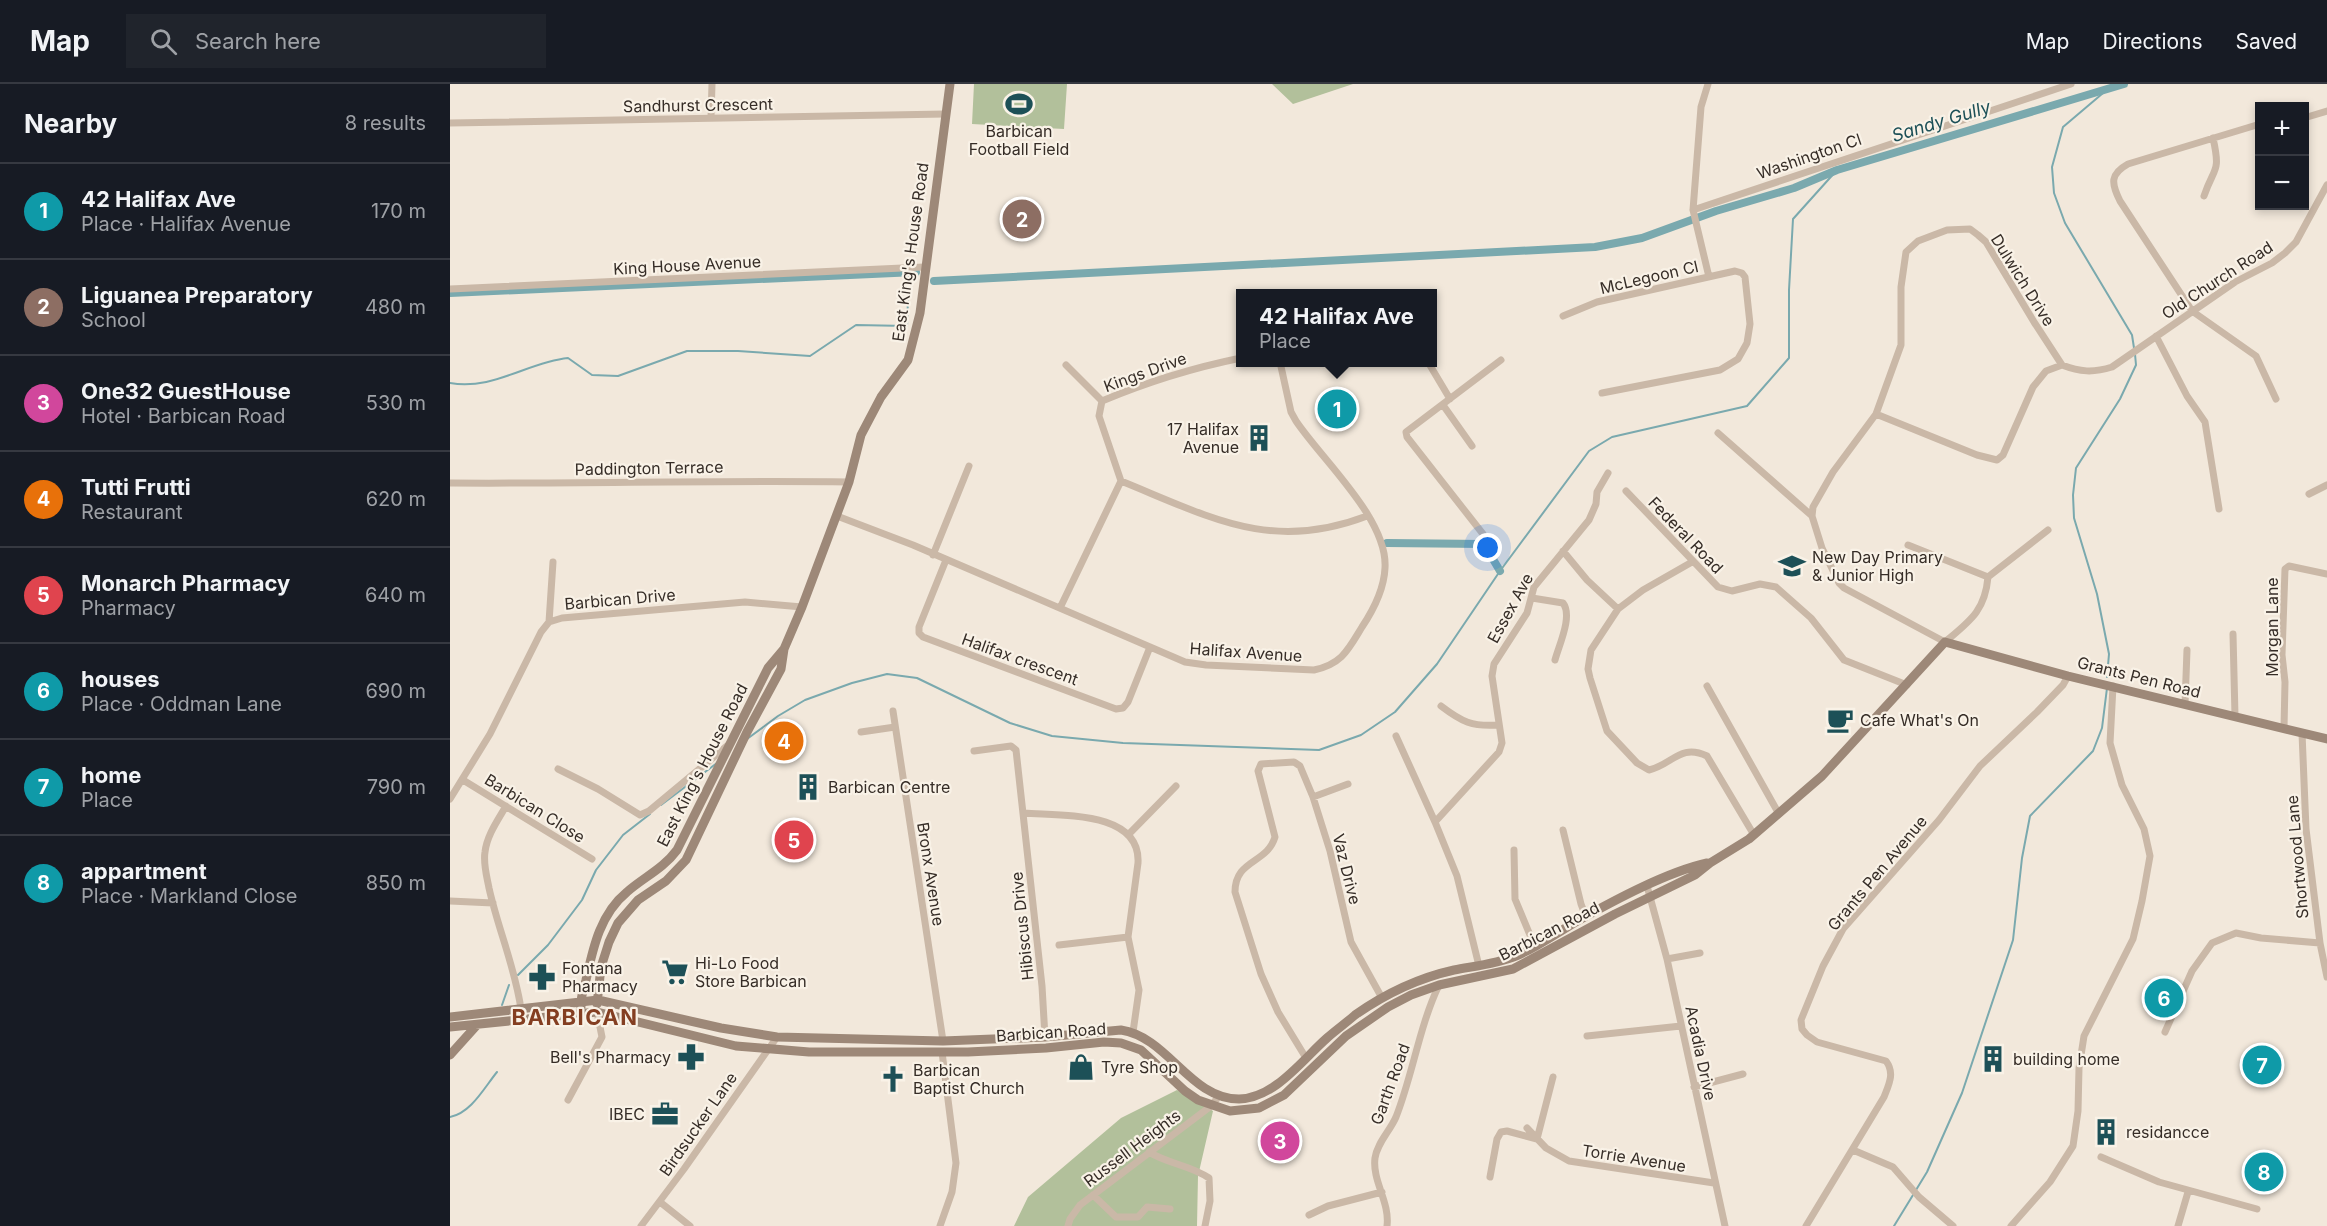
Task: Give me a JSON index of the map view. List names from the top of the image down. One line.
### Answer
{"streets":{"main road":["East King's House Road","Grants Pen Road","Barbican Road"],"street":["Sandhurst Crescent","Washington Cl","King House Avenue","McLegoon Cl","Dulwich Drive","Old Church Road","Kings Drive","Paddington Terrace","Federal Road","Barbican Drive","Essex Ave","Morgan Lane","Halifax Avenue","Halifax crescent","Barbican Close","Shortwood Lane","Vaz Drive","Grants Pen Avenue","Bronx Avenue","Hibiscus Drive","Acadia Drive","Garth Road","Birdsucker Lane","Russell Heights","Torrie Avenue"]},"crossings":[["Sandhurst Crescent","East King's House Road"],["East King's House Road","King House Avenue"],["East King's House Road","Paddington Terrace"],["East King's House Road","Barbican Drive"],["East King's House Road","Halifax Avenue"],["East King's House Road","Barbican Road"],["Dulwich Drive","Old Church Road"],["Federal Road","Barbican Road"],["Barbican Drive","Barbican Close"],["Morgan Lane","Grants Pen Road"],["Halifax Avenue","Halifax crescent"],["Grants Pen Road","Shortwood Lane"],["Grants Pen Road","Grants Pen Avenue"],["Grants Pen Road","Barbican Road"],["Vaz Drive","Barbican Road"],["Bronx Avenue","Barbican Road"],["Hibiscus Drive","Barbican Road"],["Barbican Road","Acadia Drive"],["Barbican Road","Garth Road"],["Barbican Road","Birdsucker Lane"],["Barbican Road","Russell Heights"],["Acadia Drive","Torrie Avenue"]],"districts":["BARBICAN"],"water":["Sandy Gully"],"places":{"sports":["Barbican Football Field"],"building":["17 Halifax Avenue","Barbican Centre","building home","residancce"],"school or university":["New Day Primary & Junior High"],"cafe":["Cafe What's On"],"supermarket":["Hi-Lo Food Store Barbican"],"pharmacy":["Fontana Pharmacy","Bell's Pharmacy"],"shop":["Tyre Shop"],"church":["Barbican Baptist Church"],"office":["IBEC"]},"page":{"header":"Map","search":"Search here","nav":["Map","Directions","Saved"],"heading":["Nearby","8 results"],"map_buttons":["+","−"],"list":[{"mark":"1","name":"42 Halifax Ave","note":"Place · Halifax Avenue","value":"170 m"},{"mark":"2","name":"Liguanea Preparatory","note":"School","value":"480 m"},{"mark":"3","name":"One32 GuestHouse","note":"Hotel · Barbican Road","value":"530 m"},{"mark":"4","name":"Tutti Frutti","note":"Restaurant","value":"620 m"},{"mark":"5","name":"Monarch Pharmacy","note":"Pharmacy","value":"640 m"},{"mark":"6","name":"houses","note":"Place · Oddman Lane","value":"690 m"},{"mark":"7","name":"home","note":"Place","value":"790 m"},{"mark":"8","name":"appartment","note":"Place · Markland Close","value":"850 m"}],"pins":["2","1","4","5","6","7","3","8"],"popup":["42 Halifax Ave","Place"]}}
